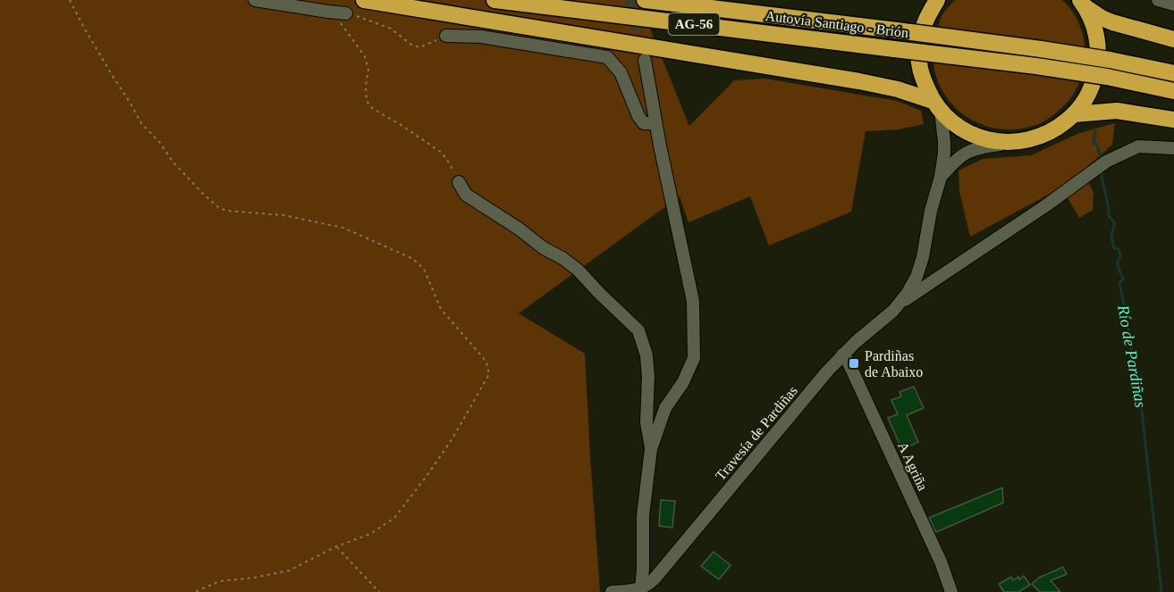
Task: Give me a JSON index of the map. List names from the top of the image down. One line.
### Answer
{"streets":{"highway":["AG-56","Autovía Santiago - Brión"],"street":["Travesía de Pardiñas","A Agriña"]},"crossings":[["Travesía de Pardiñas","A Agriña"]],"water":["Río de Pardiñas"],"places":{"transit":["Pardiñas de Abaixo"]}}
